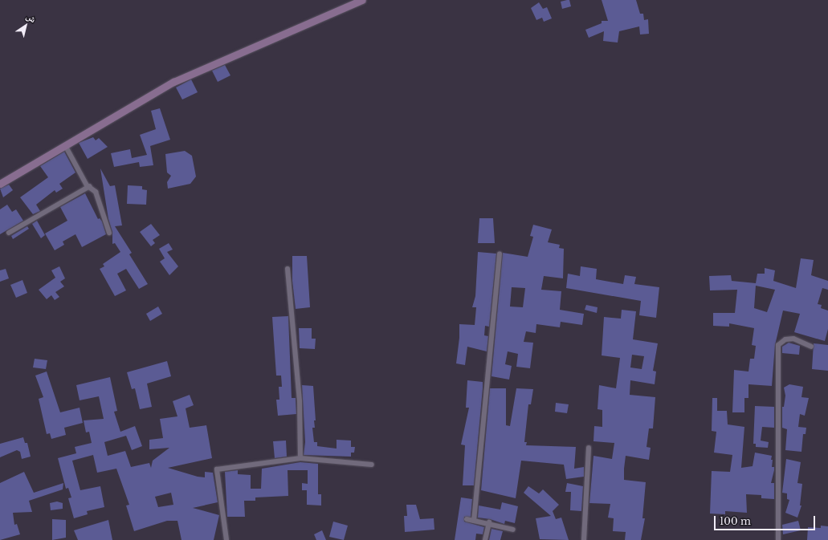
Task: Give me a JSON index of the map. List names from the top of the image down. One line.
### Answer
{"scale_bar":"100 m","north":"top right"}
